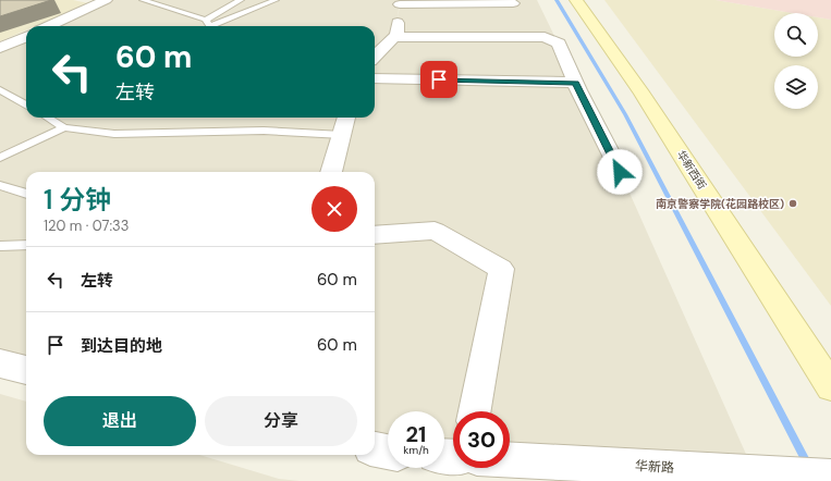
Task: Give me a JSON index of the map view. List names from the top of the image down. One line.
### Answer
{"streets":{"street":["华新西街","华新路"]},"places":["南京警察学院(花园路校区)"],"page":{"turn":["60 m","左转"],"heading":["1 分钟","120 m · 07:33"],"list":[{"name":"左转","value":"60 m"},{"name":"到达目的地","value":"60 m"}],"buttons":["退出","分享"],"speed":"21 km/h","limit":"30"}}
